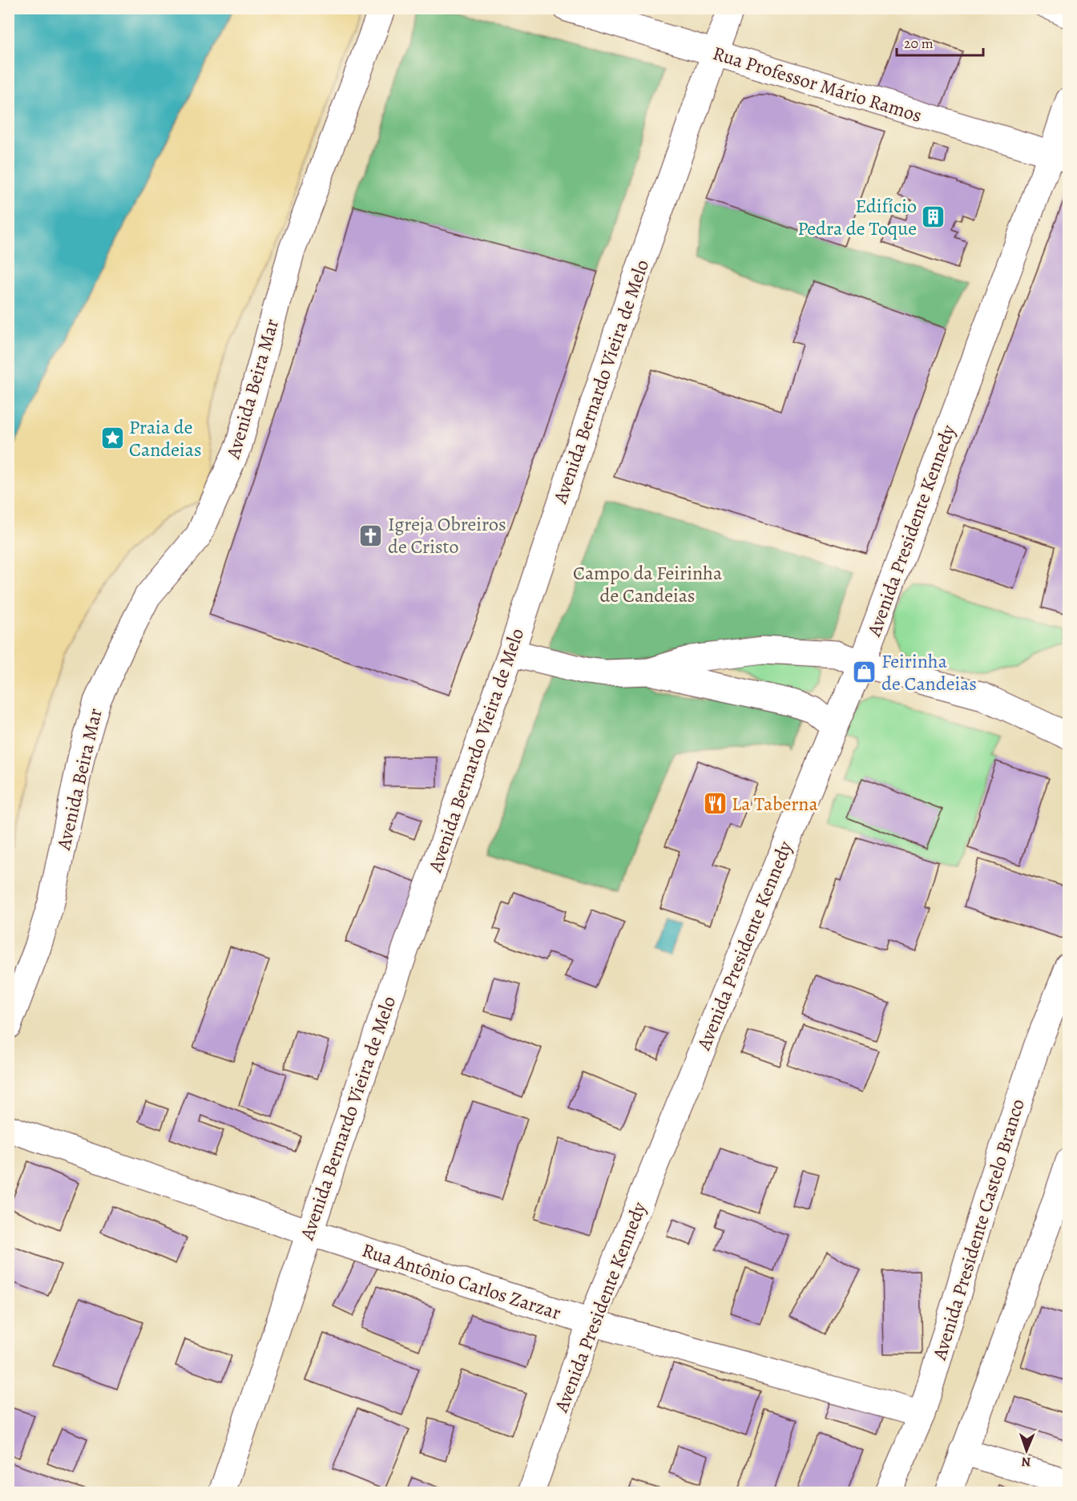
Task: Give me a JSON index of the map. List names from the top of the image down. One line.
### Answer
{"streets":{"street":["Rua Professor Mário Ramos","Avenida Bernardo Vieira de Melo","Avenida Beira Mar","Avenida Presidente Kennedy","Avenida Presidente Castelo Branco","Rua Antônio Carlos Zarzar"]},"crossings":[["Rua Professor Mário Ramos","Avenida Bernardo Vieira de Melo"],["Rua Professor Mário Ramos","Avenida Presidente Kennedy"],["Avenida Bernardo Vieira de Melo","Rua Antônio Carlos Zarzar"],["Avenida Presidente Kennedy","Rua Antônio Carlos Zarzar"],["Avenida Presidente Castelo Branco","Rua Antônio Carlos Zarzar"]],"parks":["Campo da Feirinha de Candeias"],"places":{"building":["Edifício Pedra de Toque"],"place":["Praia de Candeias"],"church":["Igreja Obreiros de Cristo"],"shop":["Feirinha de Candeias"],"restaurant":["La Taberna"]},"scale_bar":"20 m","north":"bottom"}
